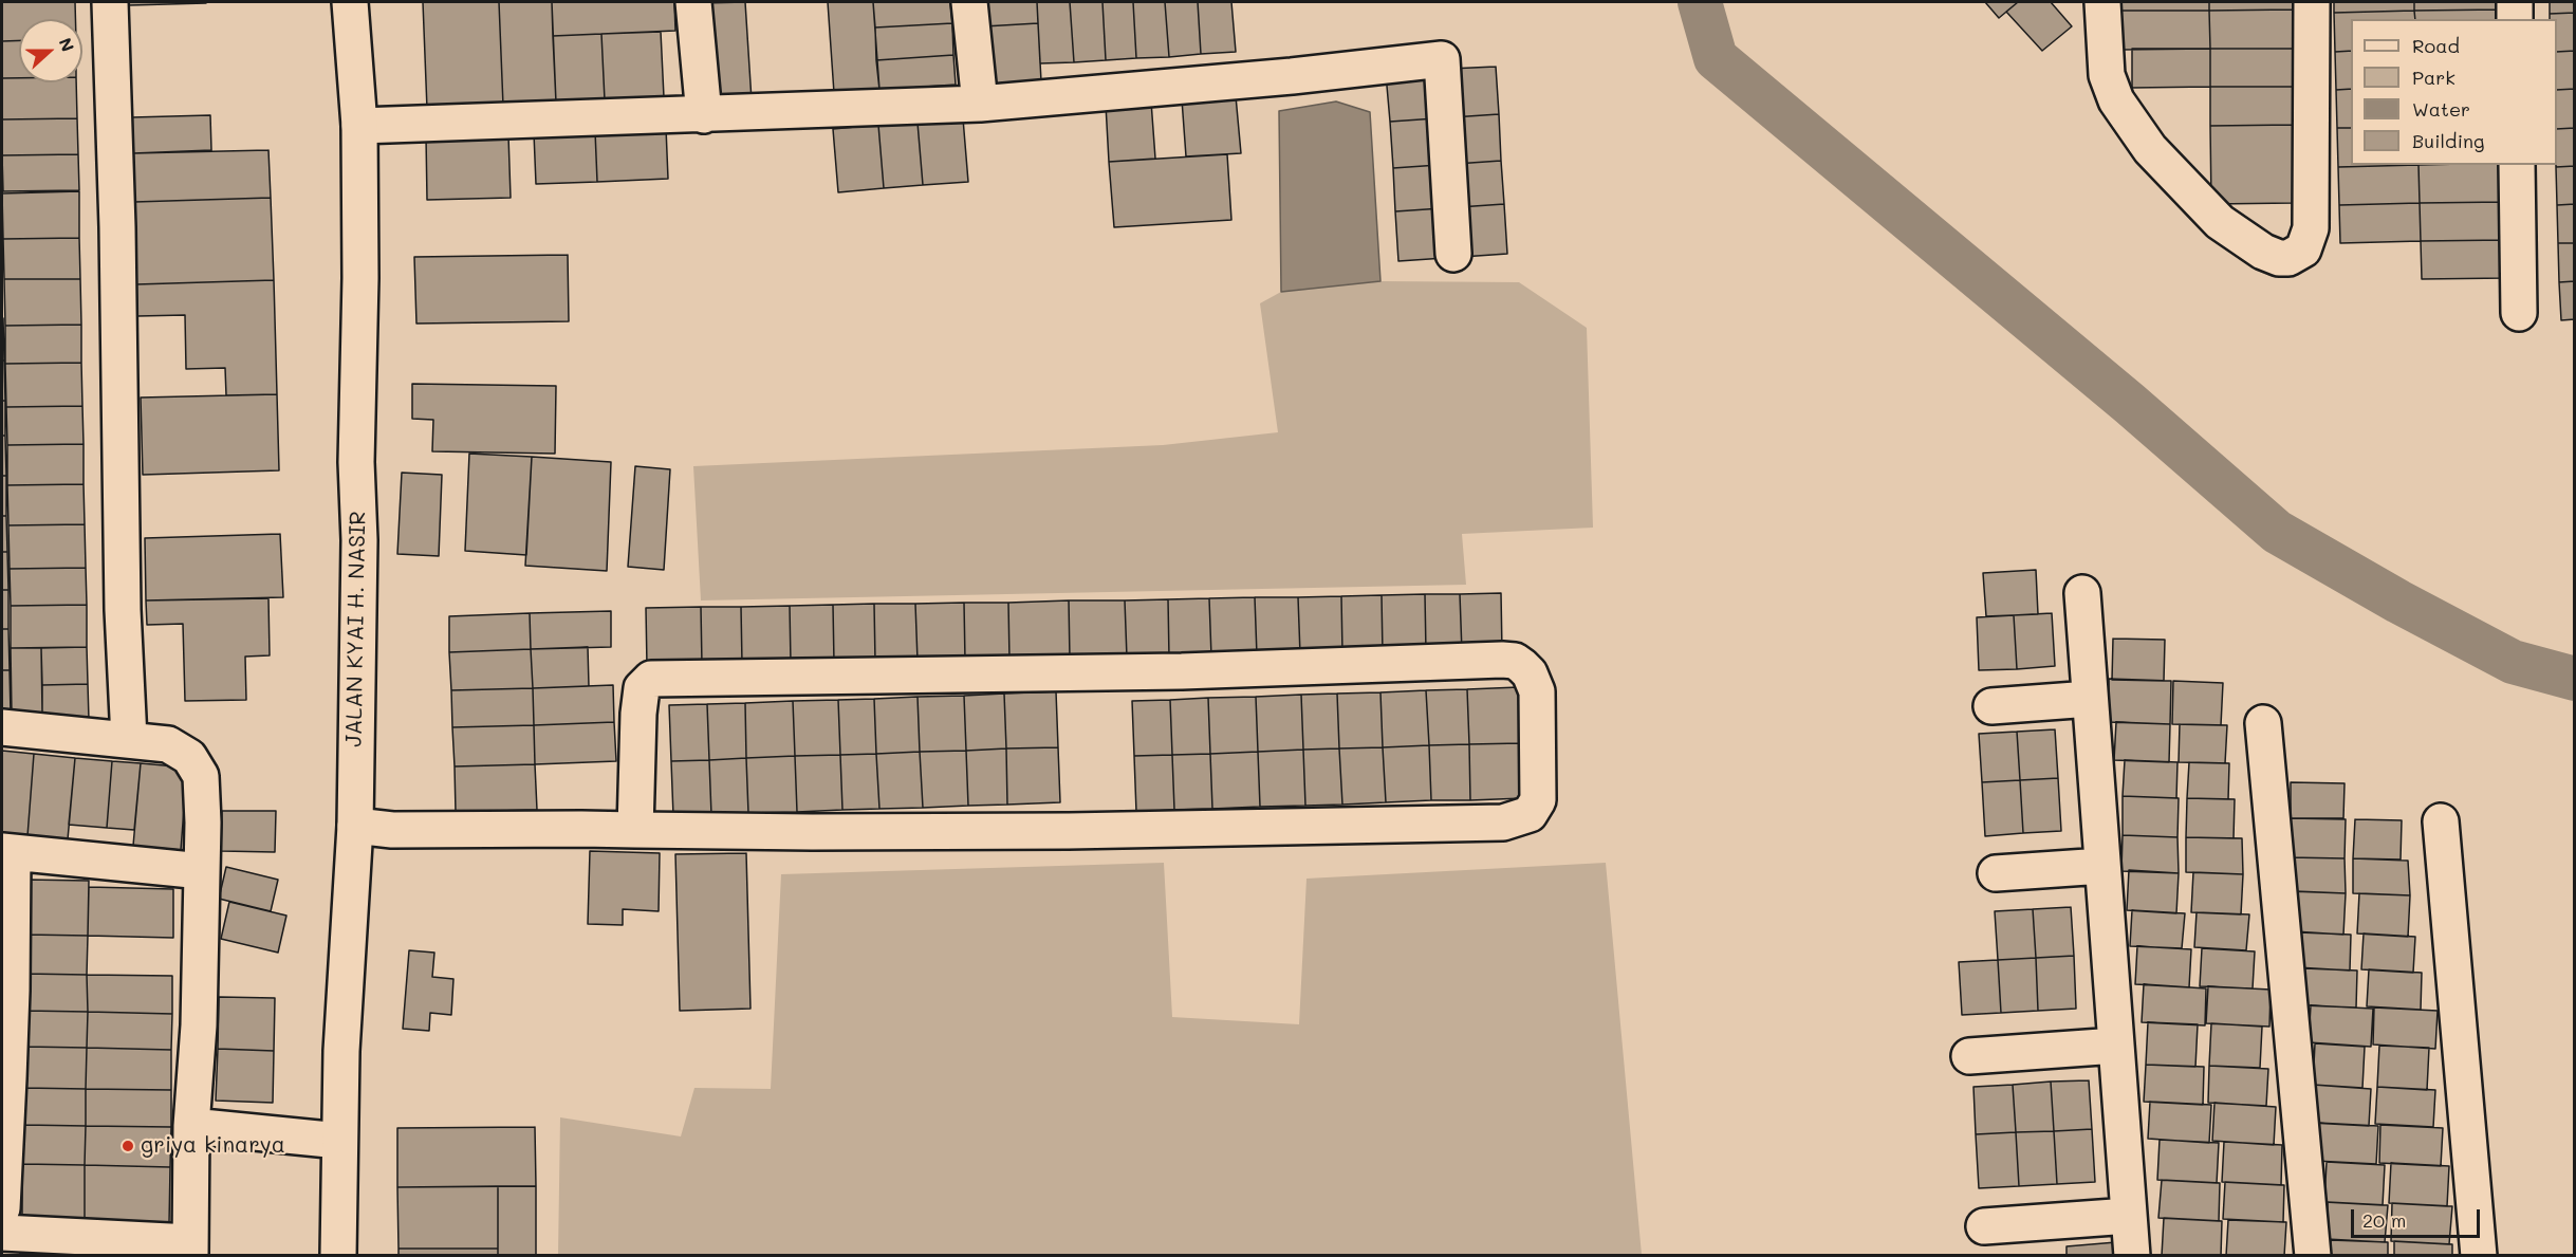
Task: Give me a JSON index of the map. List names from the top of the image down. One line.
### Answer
{"streets":{"street":["JALAN KYAI H. NASIR"]},"places":["griya kinarya"],"legend":["Road","Park","Water","Building"],"scale_bar":"20 m","north":"right"}
